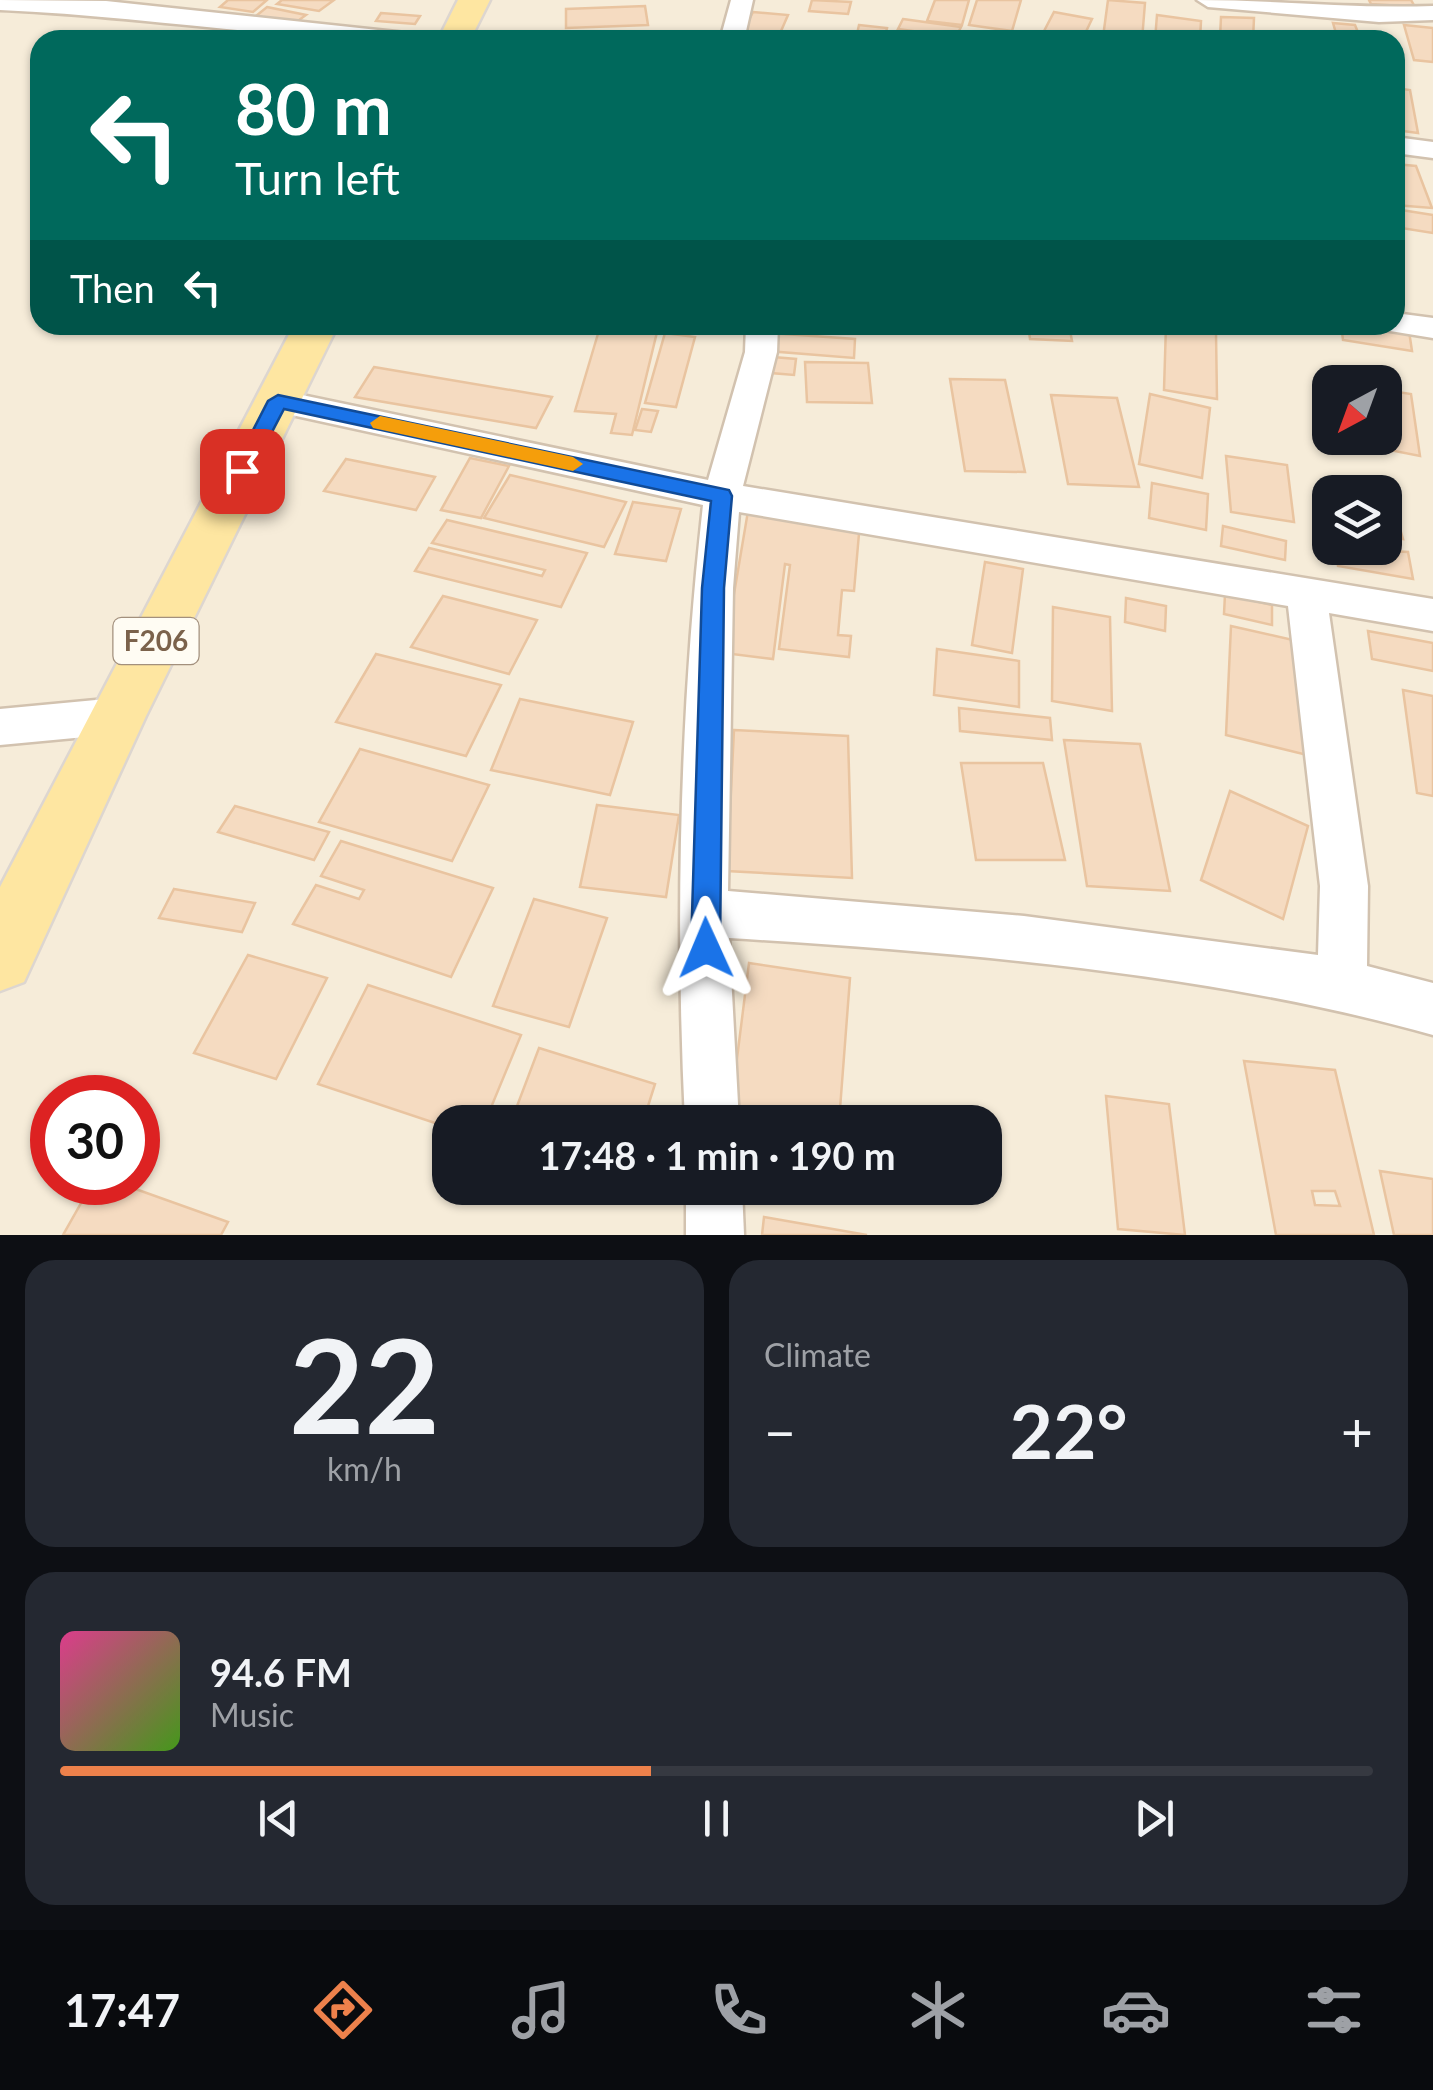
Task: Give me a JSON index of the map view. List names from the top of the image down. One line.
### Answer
{"streets":{"main road":["F206"]},"north":"bottom left","page":{"turn":["80 m","Turn left"],"then":"Then","limit":"30","trip":"17:48 · 1 min · 190 m","tile":[["22","km/h"],"Climate"],"heat":["−","22°","+"],"song":["94.6 FM","Music"],"tabs":"17:47"}}
